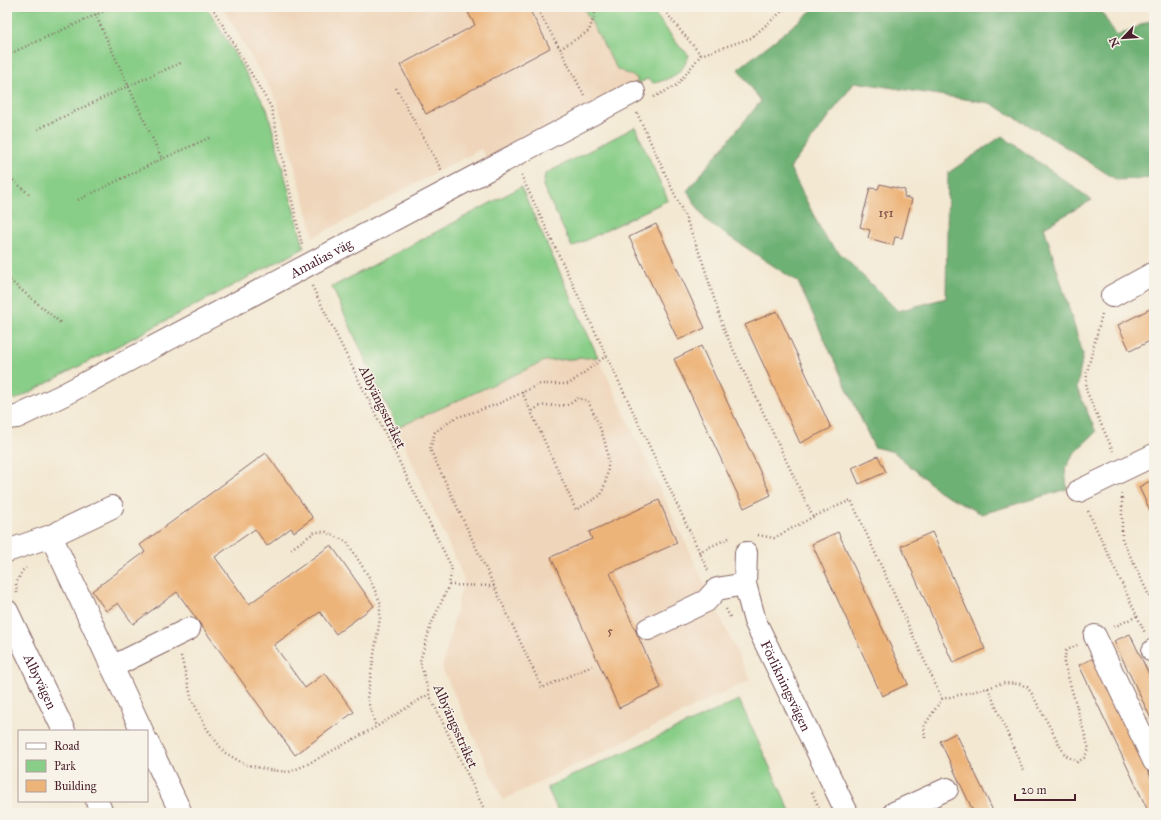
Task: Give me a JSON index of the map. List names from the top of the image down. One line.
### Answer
{"streets":{"street":["Amalias väg","Albyvägen","Förlikningsvägen"],"path":["Albyängsstråket"]},"crossings":[["Amalias väg","Albyängsstråket"]],"house_numbers":["151","5"],"legend":["Road","Park","Building"],"scale_bar":"20 m","north":"bottom left"}
